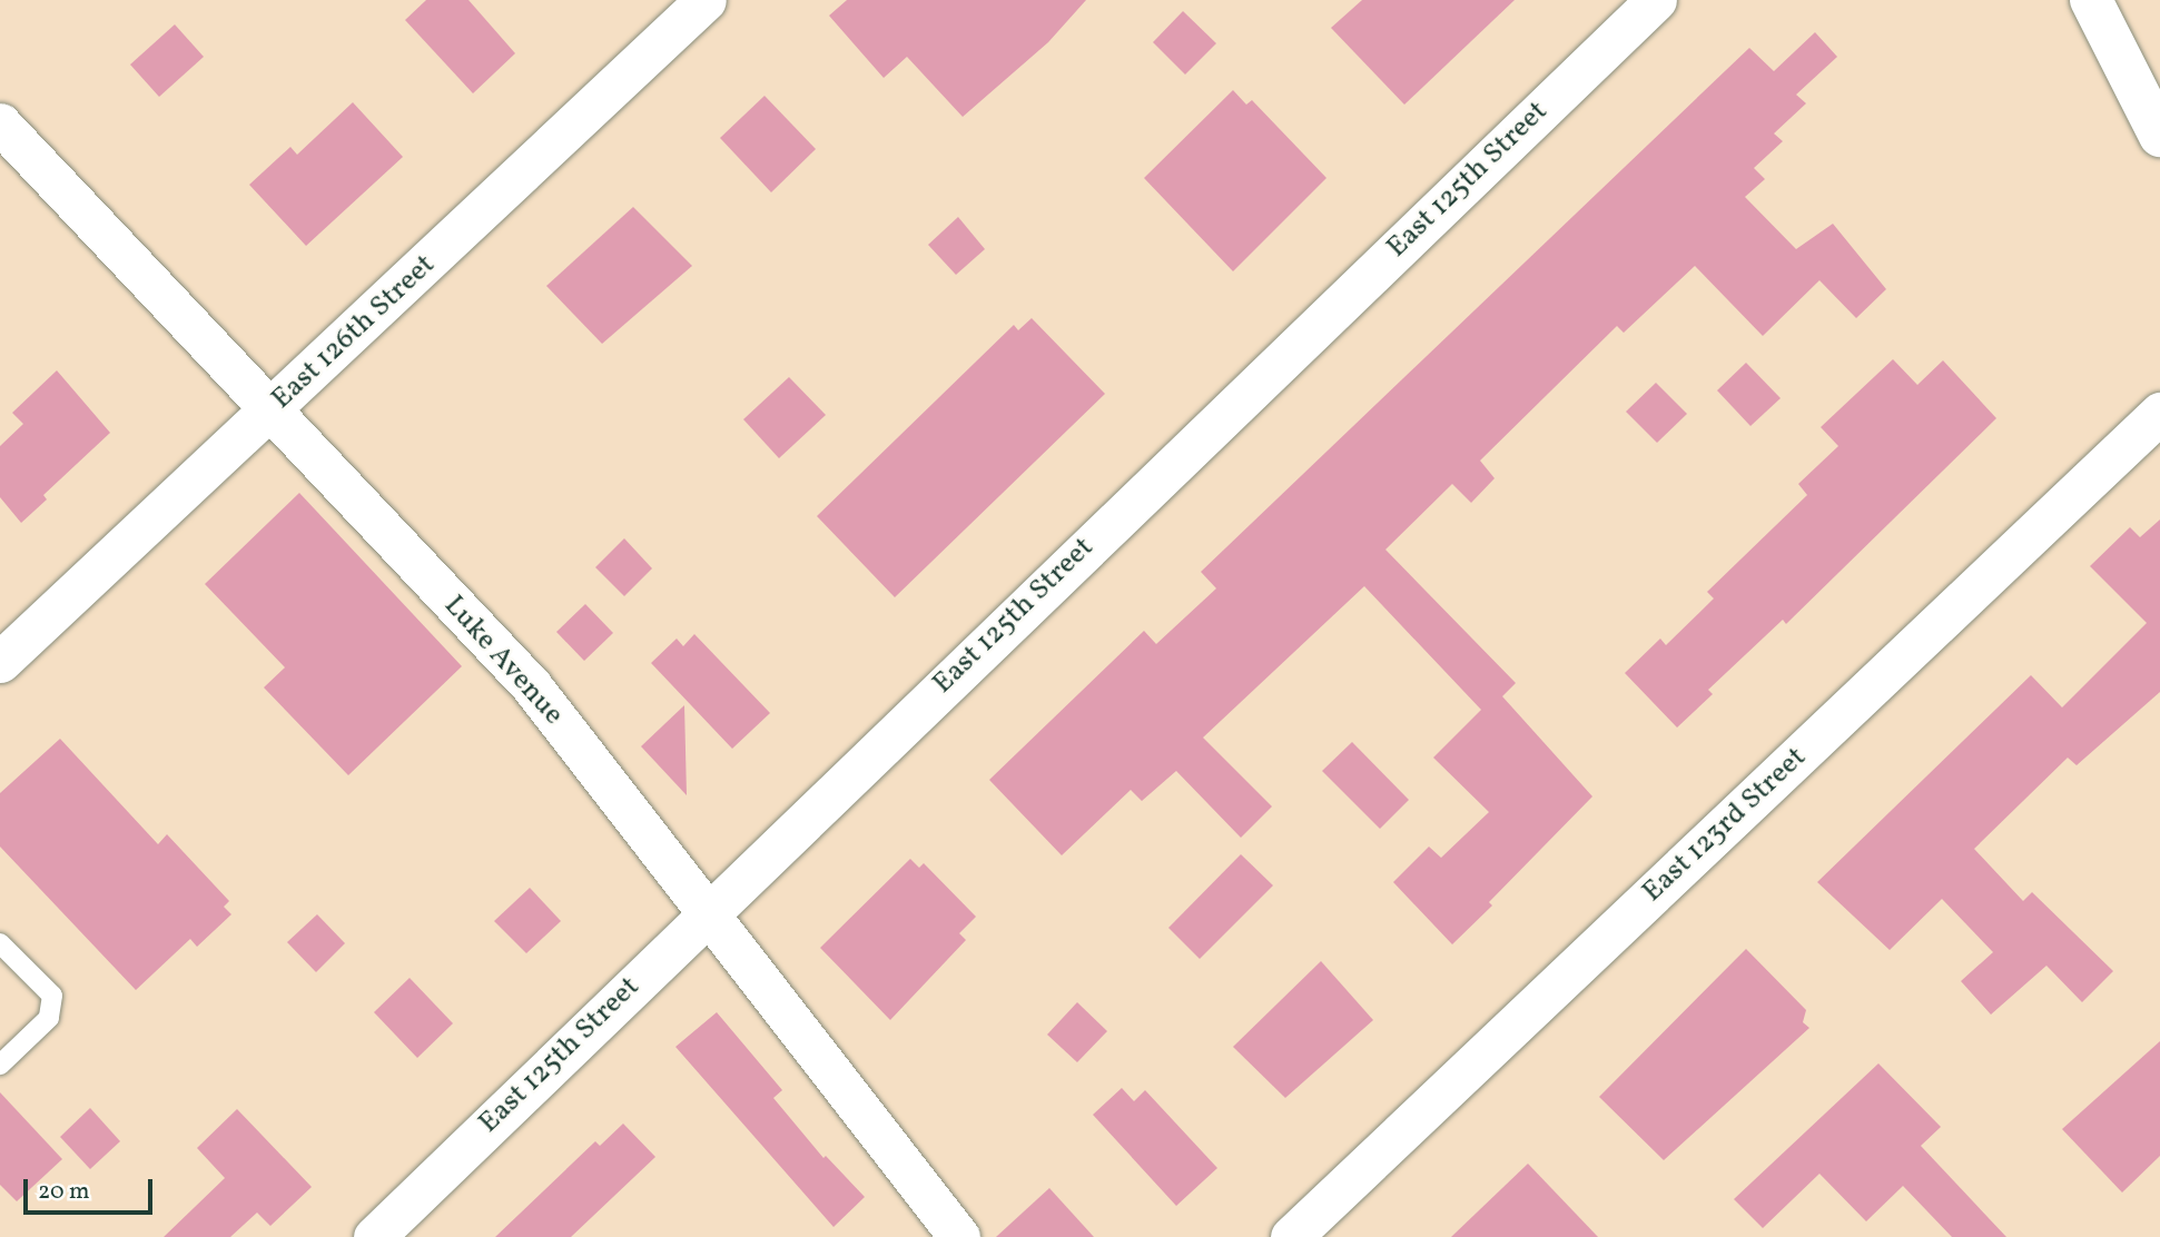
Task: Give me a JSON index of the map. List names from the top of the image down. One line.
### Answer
{"streets":{"street":["East 125th Street","East 126th Street","Luke Avenue","East 123rd Street"]},"crossings":[["East 125th Street","Luke Avenue"],["East 126th Street","Luke Avenue"]],"scale_bar":"20 m"}
